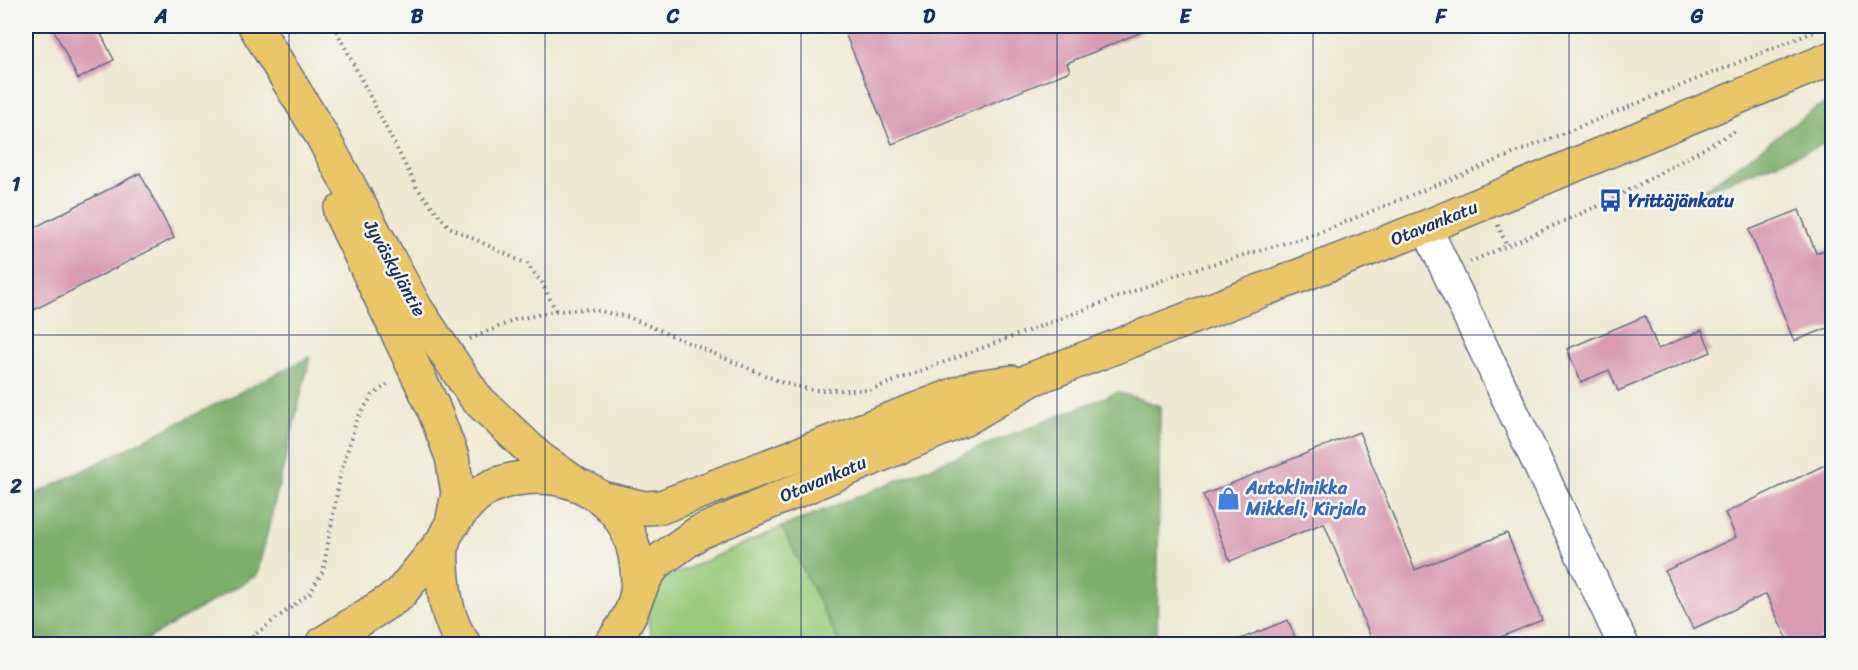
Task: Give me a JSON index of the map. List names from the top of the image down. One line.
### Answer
{"streets":{"main road":["Otavankatu","Jyväskyläntie"]},"crossings":[["Otavankatu","Jyväskyläntie"]],"places":{"bus stop":["Yrittäjänkatu"],"shop":["Autoklinikka Mikkeli, Kirjala"]},"grid":{"columns":["A","B","C","D","E","F","G"],"rows":["1","2"]}}
